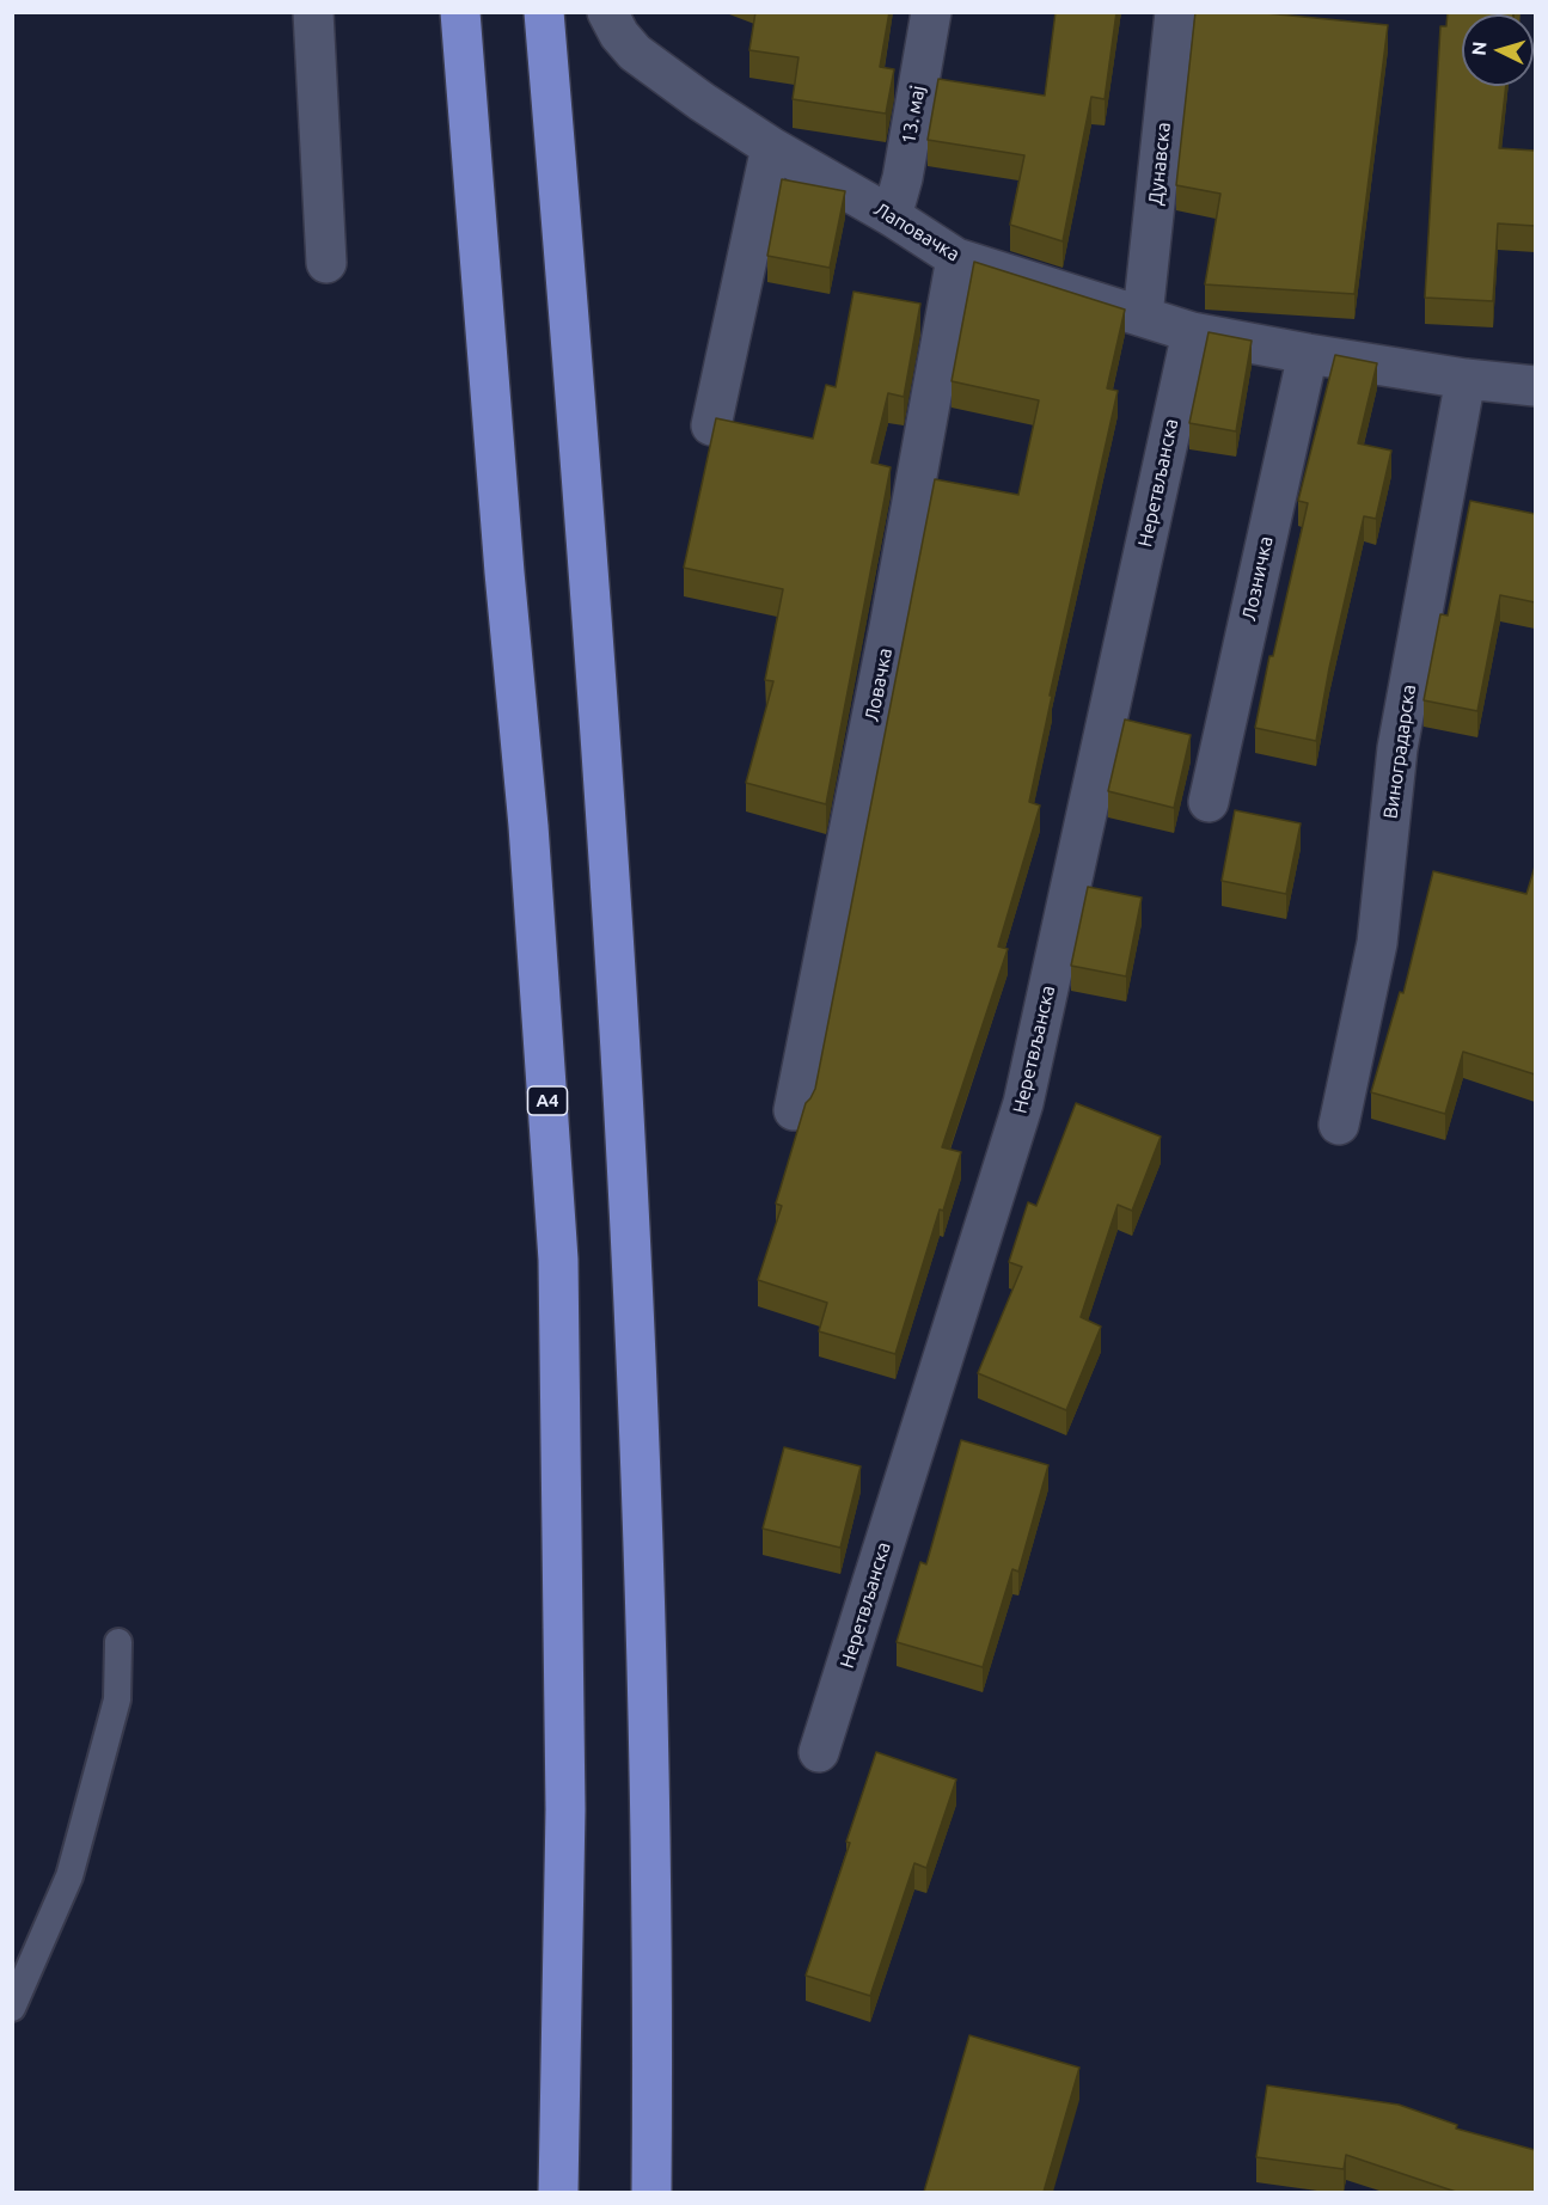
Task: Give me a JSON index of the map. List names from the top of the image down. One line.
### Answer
{"streets":{"highway":["A4"],"street":["13. мај","Дунавска","Лаповачка","Неретвљанска","Лозничка","Ловачка","Виноградарска"]},"crossings":[["13. мај","Лаповачка"],["Дунавска","Лаповачка"],["Лаповачка","Неретвљанска"],["Лаповачка","Лозничка"],["Лаповачка","Ловачка"],["Лаповачка","Виноградарска"]],"north":"left"}
